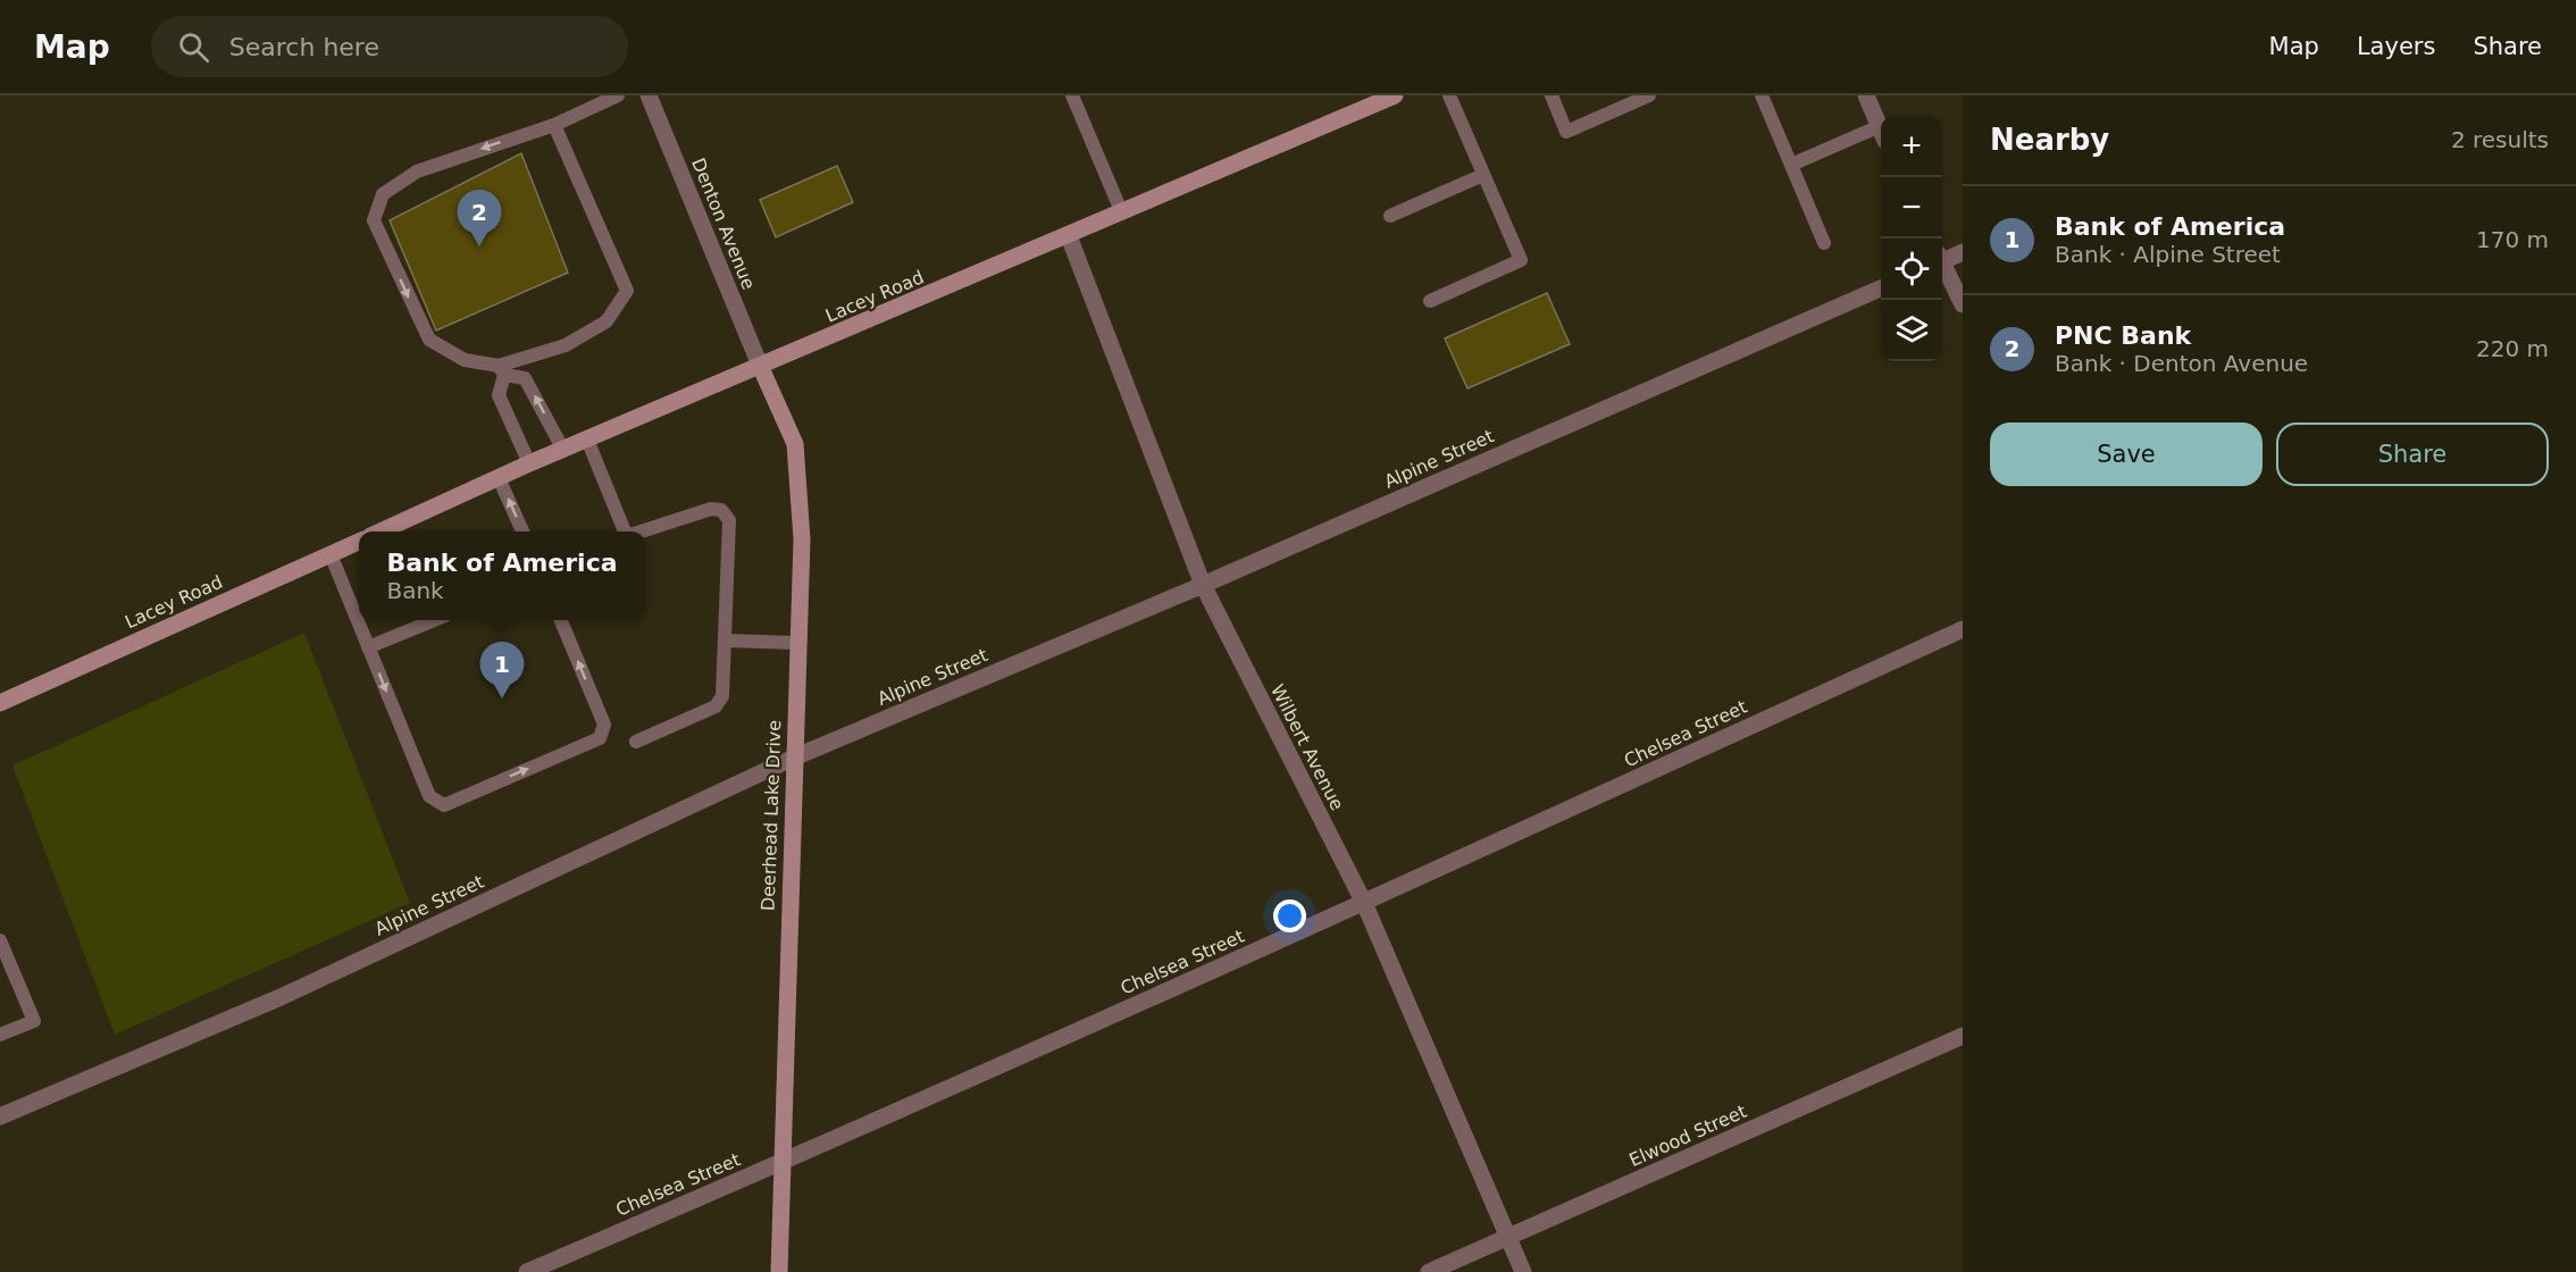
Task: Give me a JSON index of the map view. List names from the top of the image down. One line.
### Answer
{"streets":{"main road":["Lacey Road","Deerhead Lake Drive"],"street":["Denton Avenue","Alpine Street","Chelsea Street","Wilbert Avenue","Elwood Street"]},"crossings":[["Denton Avenue","Lacey Road"],["Denton Avenue","Deerhead Lake Drive"],["Lacey Road","Wilbert Avenue"],["Lacey Road","Deerhead Lake Drive"],["Alpine Street","Wilbert Avenue"],["Alpine Street","Deerhead Lake Drive"],["Chelsea Street","Wilbert Avenue"],["Chelsea Street","Deerhead Lake Drive"],["Wilbert Avenue","Elwood Street"]],"page":{"header":"Map","search":"Search here","nav":["Map","Layers","Share"],"heading":["Nearby","2 results"],"map_buttons":["+","−"],"list":[{"mark":"1","name":"Bank of America","note":"Bank · Alpine Street","value":"170 m"},{"mark":"2","name":"PNC Bank","note":"Bank · Denton Avenue","value":"220 m"}],"pins":["2","1"],"buttons":["Save","Share"],"popup":["Bank of America","Bank"]}}
